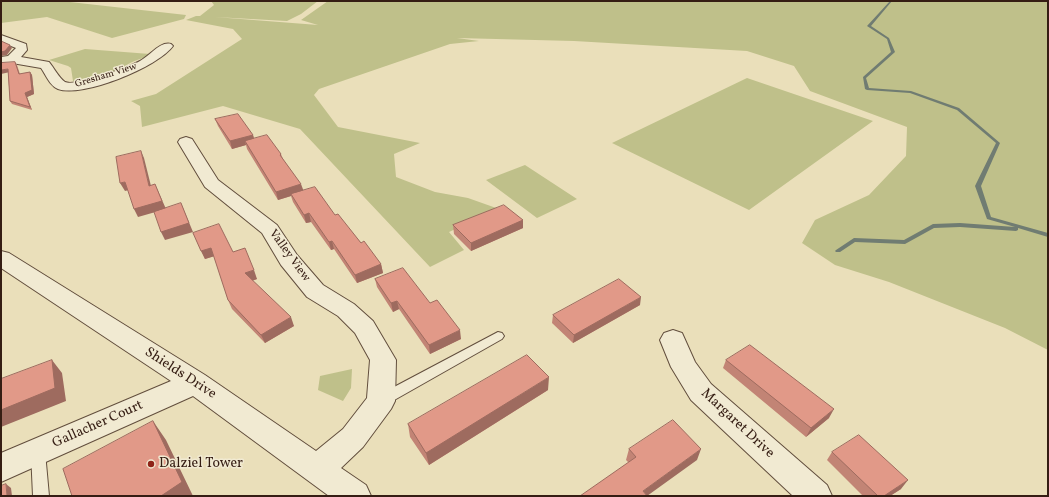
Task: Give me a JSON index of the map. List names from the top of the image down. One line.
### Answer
{"streets":{"street":["Gresham View","Valley View","Shields Drive","Margaret Drive","Gallacher Court"]},"crossings":[["Shields Drive","Gallacher Court"]],"places":["Dalziel Tower"]}
